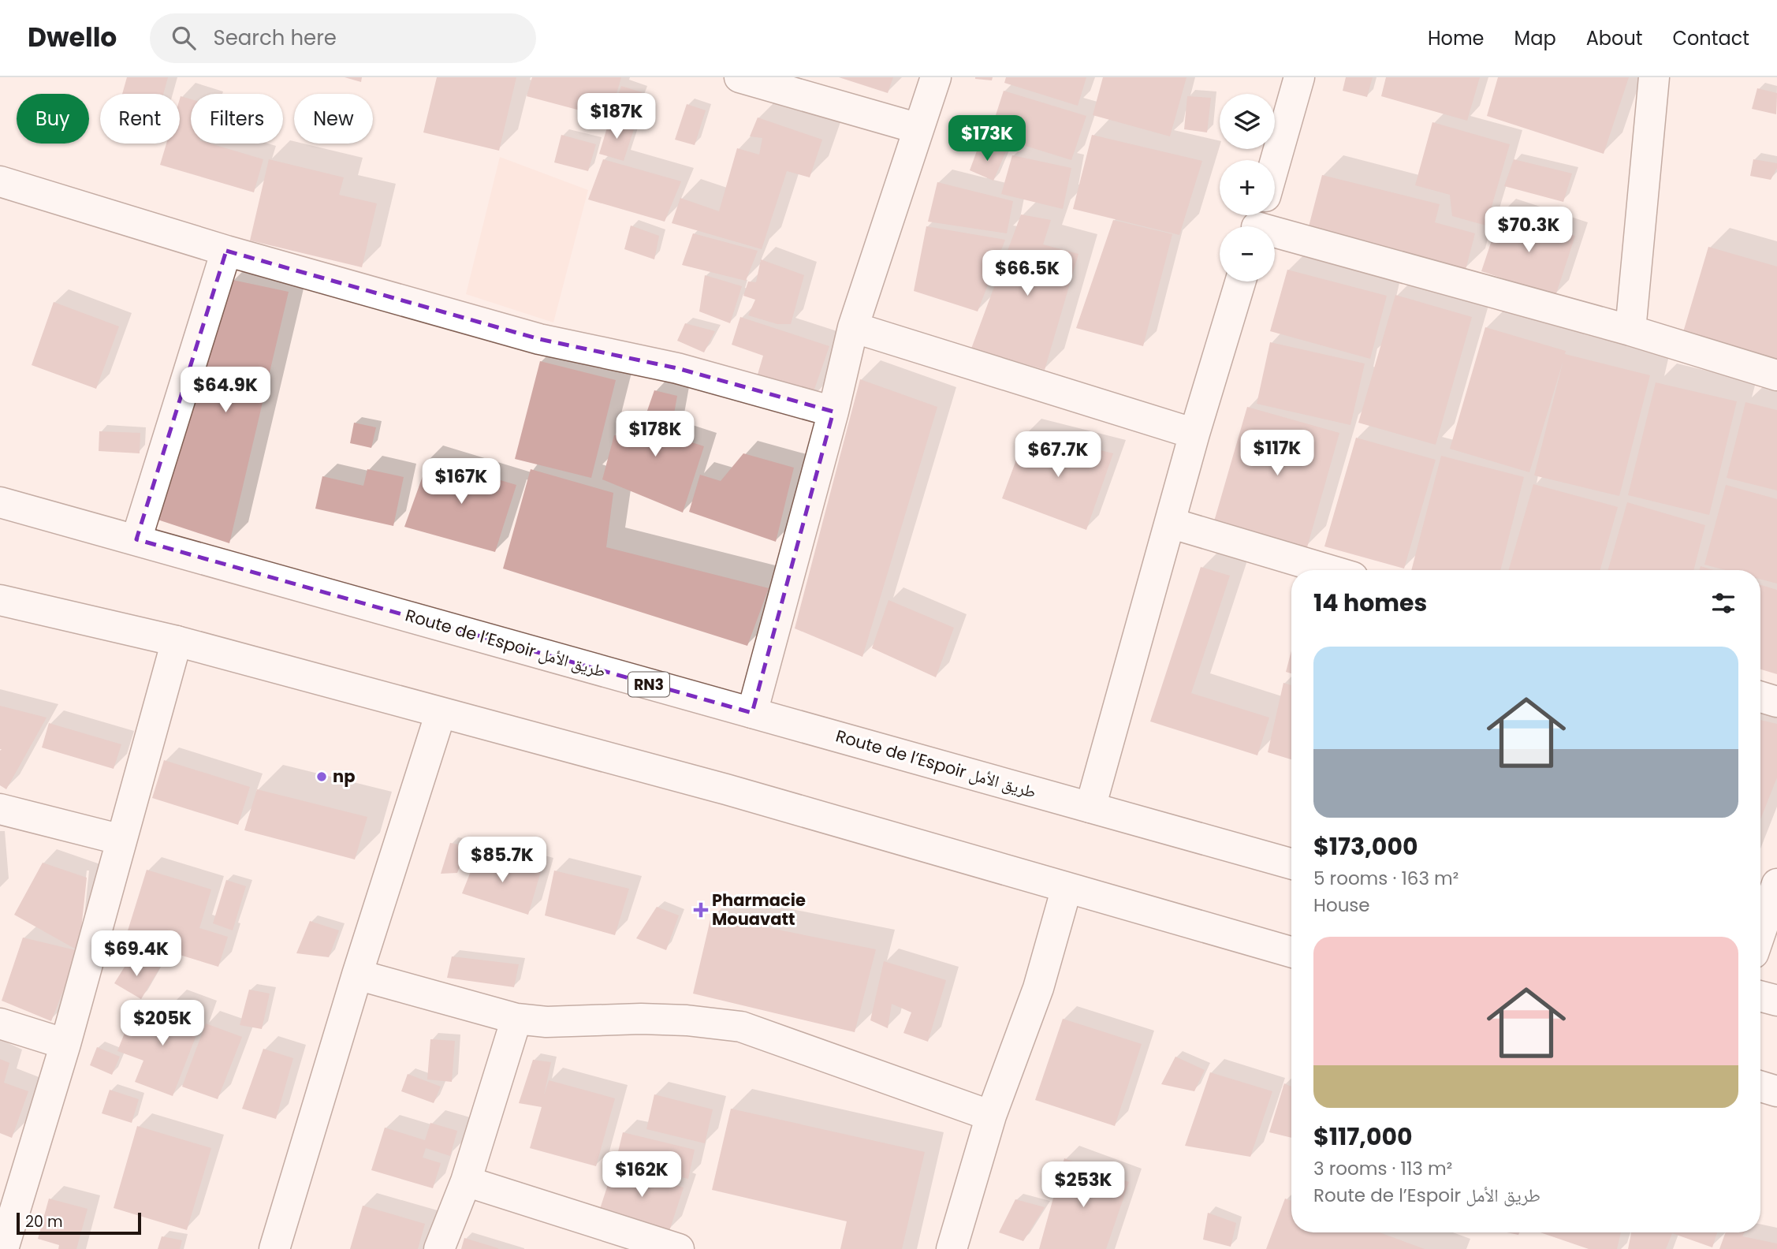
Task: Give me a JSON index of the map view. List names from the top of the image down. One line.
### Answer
{"streets":{"main road":["Route de l’Espoir طريق الأمل","RN3"]},"places":{"other":["np"],"health":["Pharmacie Mouavatt"]},"scale_bar":"20 m","page":{"header":"Dwello","search":"Search here","nav":["Home","Map","About","Contact"],"price":["$187K","$173K","$70.3K","$66.5K","$64.9K","$178K","$117K","$67.7K","$167K","$85.7K","$69.4K","$205K","$162K","$253K"],"map_buttons":["+","−"],"chip":["Buy","Rent","Filters","New"],"heading":"14 homes","list":[{"name":"$173,000","note":"5 rooms · 163 m² · House"},{"name":"$117,000","note":"3 rooms · 113 m² · Route de l’Espoir طريق الأمل"}],"scale":"20 m"}}
